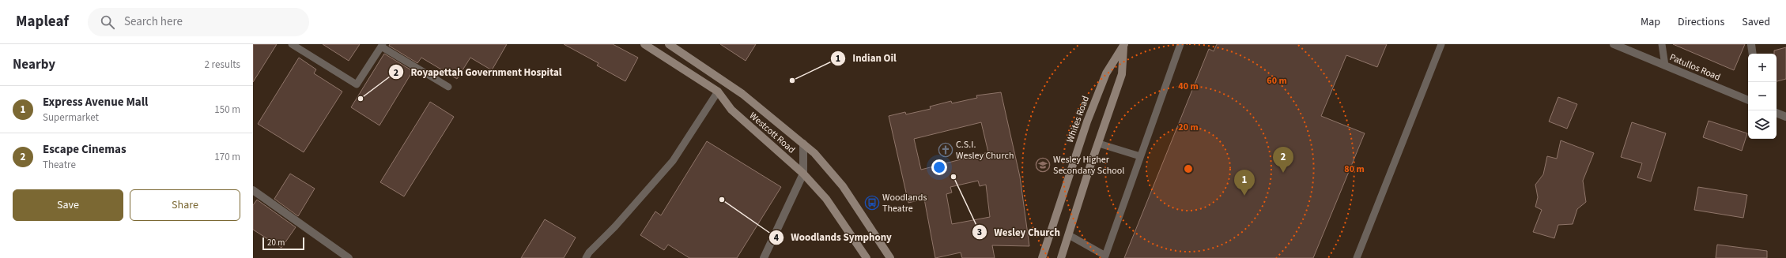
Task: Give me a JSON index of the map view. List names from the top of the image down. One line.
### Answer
{"streets":{"main road":["Whites Road","Westcott Road"],"street":["Patullos Road"]},"places":{"other":["Indian Oil","Royapettah Government Hospital","Wesley Church","Woodlands Symphony"],"church":["C.S.I. Wesley Church"],"school or university":["Wesley Higher Secondary School"],"bus stop":["Woodlands Theatre"]},"scale_bar":"20 m","page":{"header":"Mapleaf","search":"Search here","nav":["Map","Directions","Saved"],"heading":["Nearby","2 results"],"map_buttons":["+","−"],"list":[{"mark":"1","name":"Express Avenue Mall","note":"Supermarket","value":"150 m"},{"mark":"2","name":"Escape Cinemas","note":"Theatre","value":"170 m"}],"pins":["2","1"],"buttons":["Save","Share"],"scale":"20 m"},"rings":["60 m","40 m","20 m","80 m"]}
